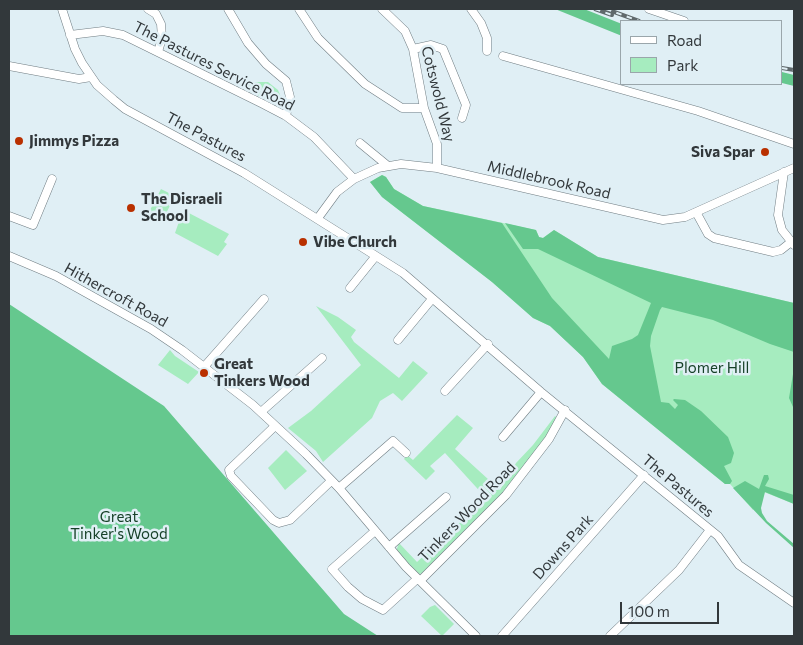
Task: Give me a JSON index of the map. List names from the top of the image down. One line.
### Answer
{"streets":{"street":["The Pastures Service Road","Cotswold Way","The Pastures","Middlebrook Road","Hithercroft Road","Tinkers Wood Road","Downs Park"]},"crossings":[["The Pastures Service Road","The Pastures"],["The Pastures Service Road","Middlebrook Road"],["Cotswold Way","Middlebrook Road"],["The Pastures","Middlebrook Road"],["The Pastures","Tinkers Wood Road"],["The Pastures","Downs Park"],["Hithercroft Road","Tinkers Wood Road"]],"parks":["Plomer Hill","Great Tinker's Wood"],"places":["Jimmys Pizza","Siva Spar","The Disraeli School","Vibe Church","Great Tinkers Wood"],"legend":["Road","Park"],"scale_bar":"100 m"}
